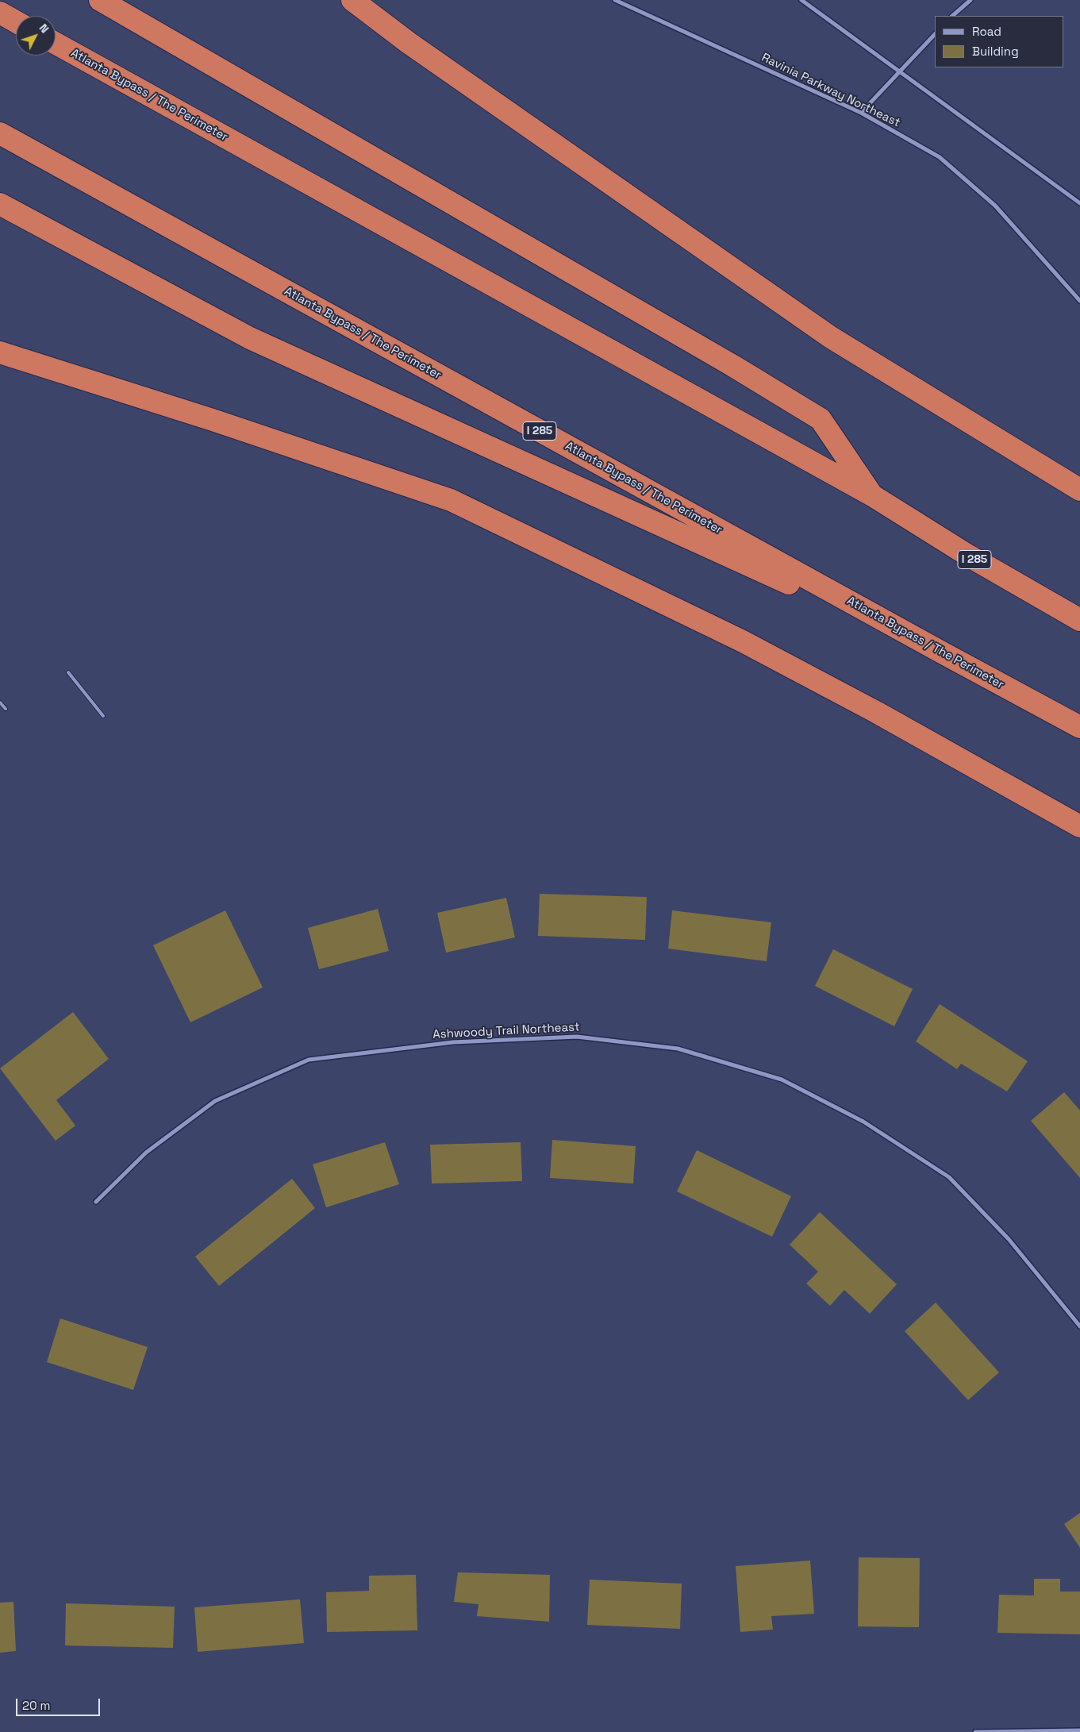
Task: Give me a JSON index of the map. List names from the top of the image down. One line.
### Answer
{"streets":{"highway":["Atlanta Bypass / The Perimeter","I 285"],"street":["Ravinia Parkway Northeast","Ashwoody Trail Northeast"]},"legend":["Road","Building"],"scale_bar":"20 m","north":"top right"}
